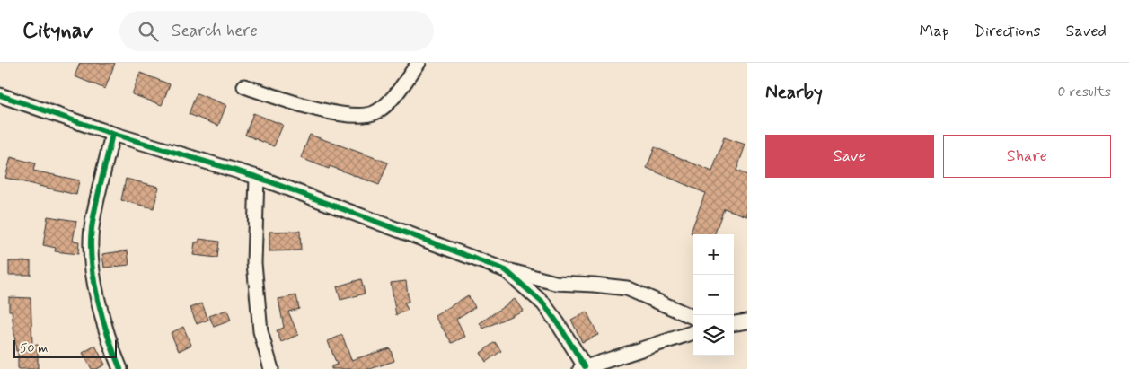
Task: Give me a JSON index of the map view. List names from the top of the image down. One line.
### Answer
{"scale_bar":"50 m","page":{"header":"Citynav","search":"Search here","nav":["Map","Directions","Saved"],"heading":["Nearby","0 results"],"buttons":["Save","Share"],"map_buttons":["+","−"],"scale":"50 m"}}
